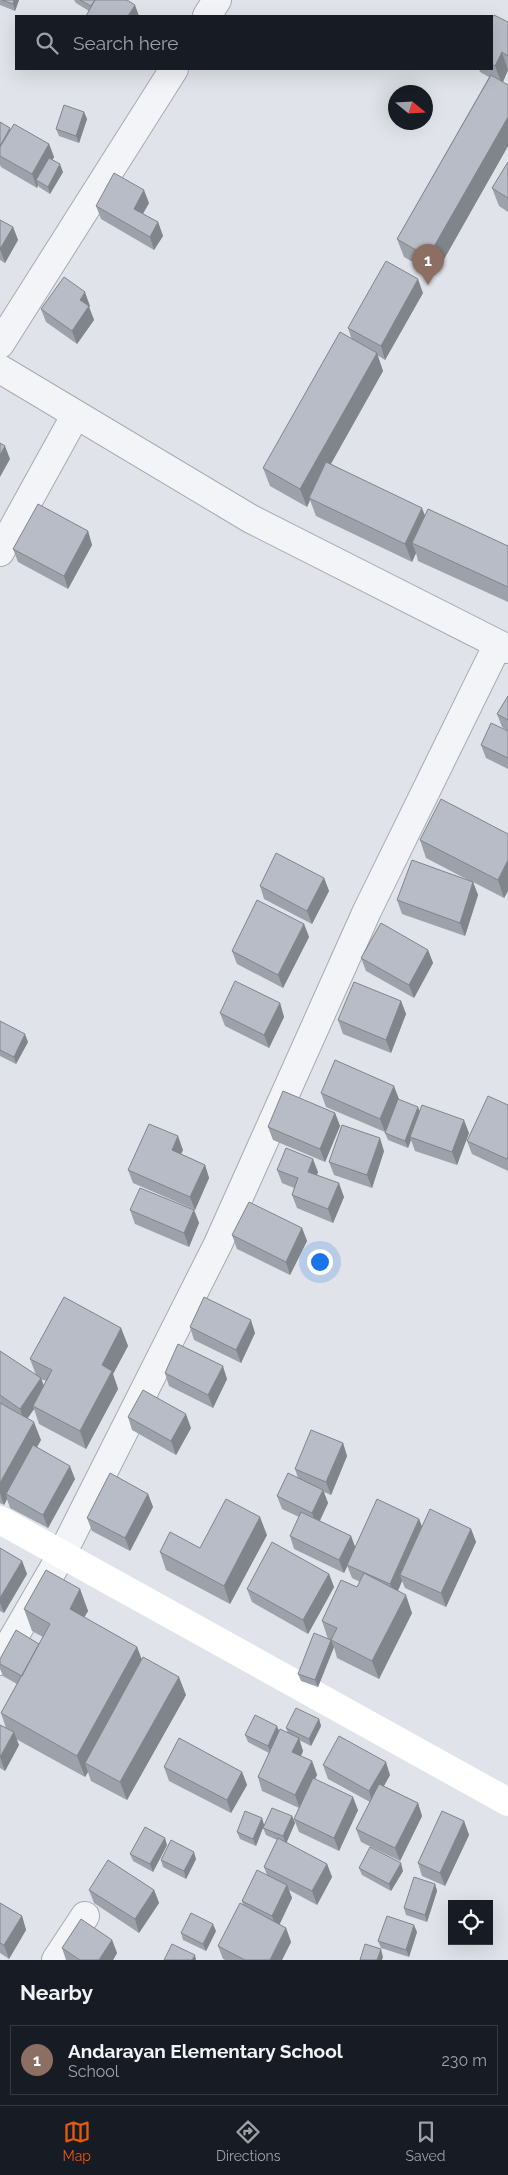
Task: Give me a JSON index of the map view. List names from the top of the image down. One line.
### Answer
{"north":"right","page":{"search":"Search here","pins":"1","heading":"Nearby","list":[{"mark":"1","name":"Andarayan Elementary School","note":"School","value":"230 m"}],"nav":["Map","Directions","Saved"]}}
